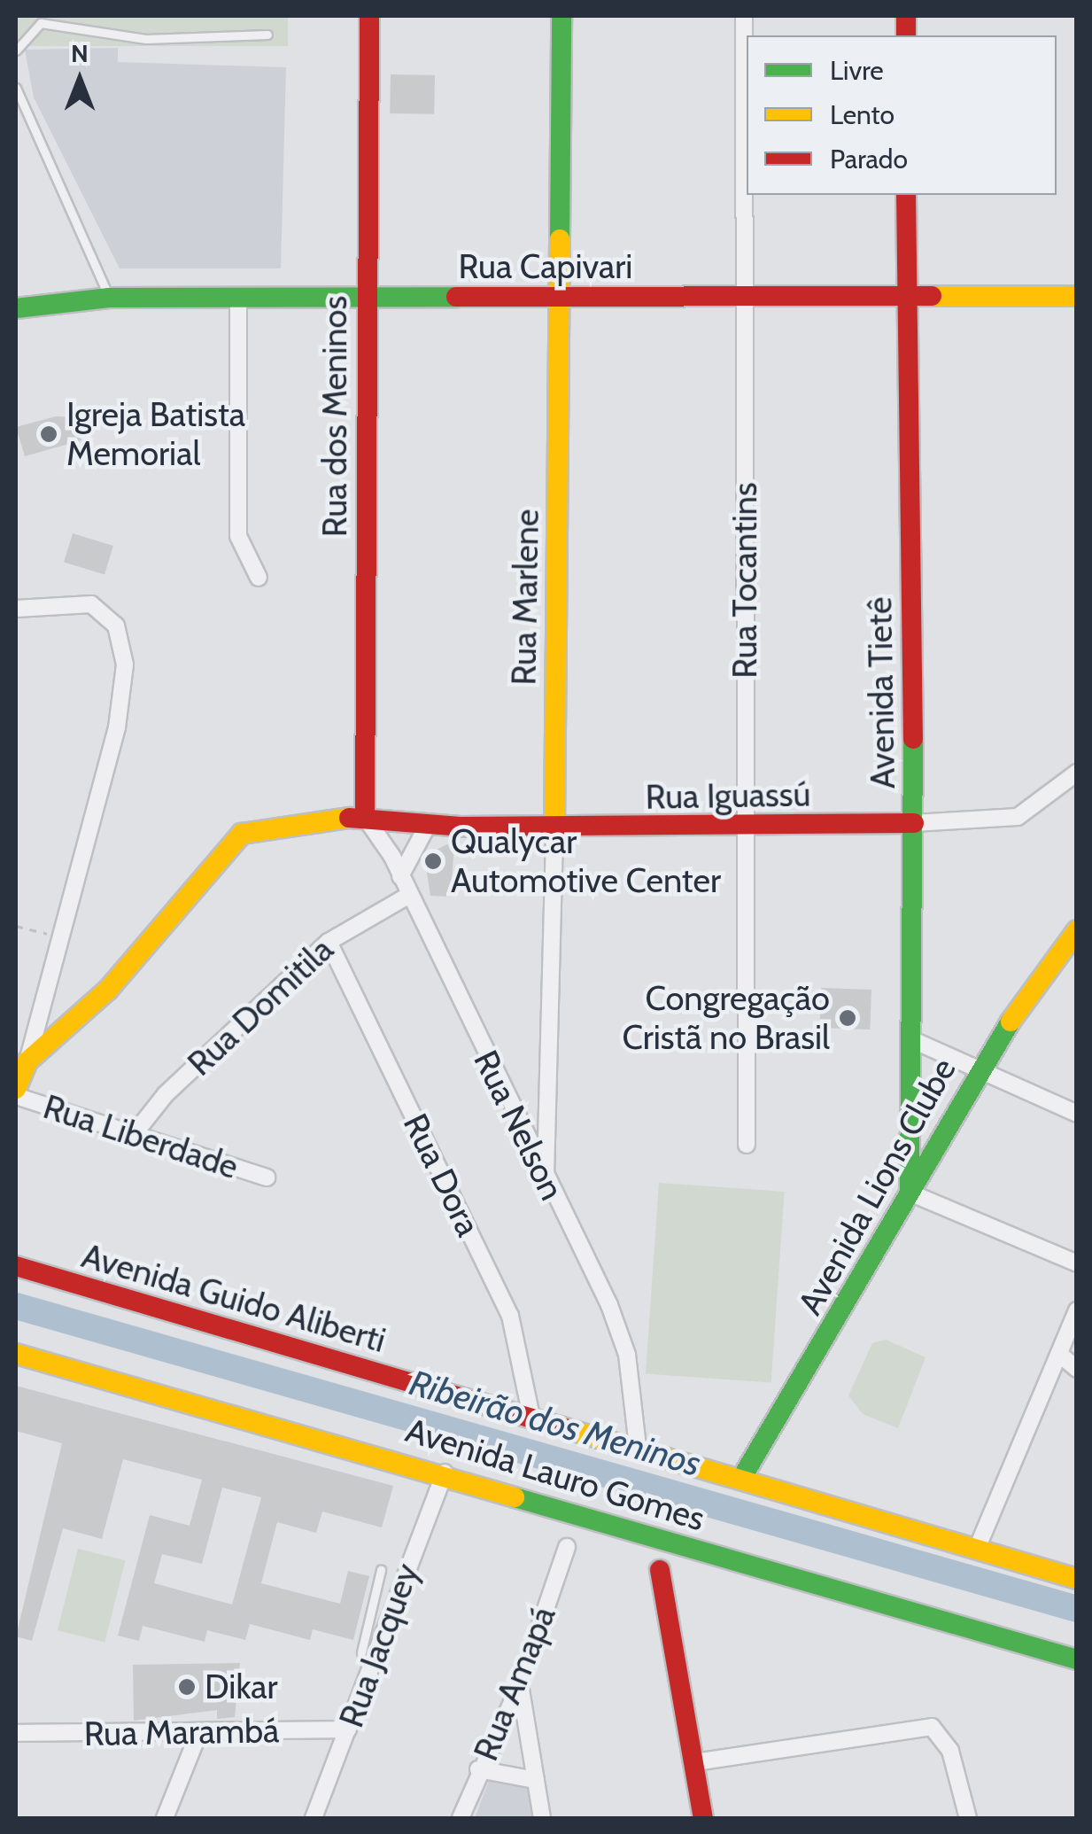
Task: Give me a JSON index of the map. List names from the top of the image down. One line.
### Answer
{"streets":{"street":["Rua Capivari","Rua dos Meninos","Rua Tocantins","Rua Marlene","Avenida Tietê","Rua Iguassú","Rua Domitila","Rua Nelson","Rua Liberdade","Rua Dora","Avenida Lions Clube","Avenida Guido Aliberti","Avenida Lauro Gomes","Rua Jacquey","Rua Amapá","Rua Marambá"]},"crossings":[["Rua Capivari","Rua dos Meninos"],["Rua Capivari","Rua Tocantins"],["Rua Capivari","Rua Marlene"],["Rua Capivari","Avenida Tietê"],["Rua dos Meninos","Rua Iguassú"],["Rua dos Meninos","Rua Nelson"],["Rua Tocantins","Rua Iguassú"],["Rua Marlene","Rua Iguassú"],["Rua Marlene","Rua Nelson"],["Avenida Tietê","Rua Iguassú"],["Avenida Tietê","Avenida Lions Clube"],["Rua Iguassú","Rua Nelson"],["Rua Domitila","Rua Nelson"],["Rua Domitila","Rua Liberdade"],["Rua Domitila","Rua Dora"],["Rua Nelson","Avenida Guido Aliberti"],["Rua Dora","Avenida Guido Aliberti"],["Avenida Lions Clube","Avenida Guido Aliberti"],["Avenida Lions Clube","Avenida Lauro Gomes"],["Avenida Guido Aliberti","Avenida Lauro Gomes"],["Avenida Lauro Gomes","Rua Jacquey"],["Rua Jacquey","Rua Marambá"]],"water":["Ribeirão dos Meninos"],"places":["Igreja Batista Memorial","Qualycar Automotive Center","Congregação Cristã no Brasil","Dikar"],"legend":["Livre","Lento","Parado"],"north":"top"}
